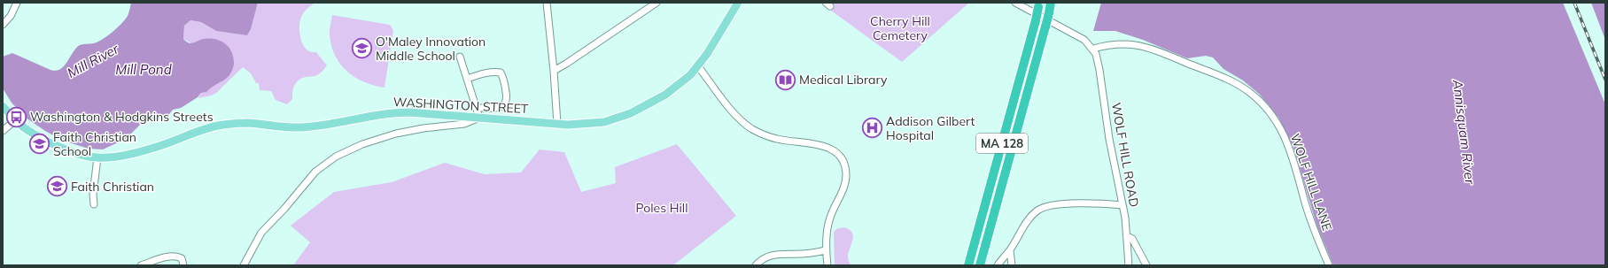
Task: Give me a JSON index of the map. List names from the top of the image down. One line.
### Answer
{"streets":{"highway":["MA 128"],"main road":["WASHINGTON STREET"],"street":["WOLF HILL ROAD","WOLF HILL LANE"]},"crossings":[["WOLF HILL ROAD","WOLF HILL LANE"]],"water":["Mill River","Mill Pond","Annisquam River"],"parks":["Cherry Hill Cemetery","Poles Hill"],"places":{"school or university":["O'Maley Innovation Middle School","Faith Christian School","Faith Christian"],"library":["Medical Library"],"bus stop":["Washington & Hodgkins Streets"],"hospital":["Addison Gilbert Hospital"]}}
